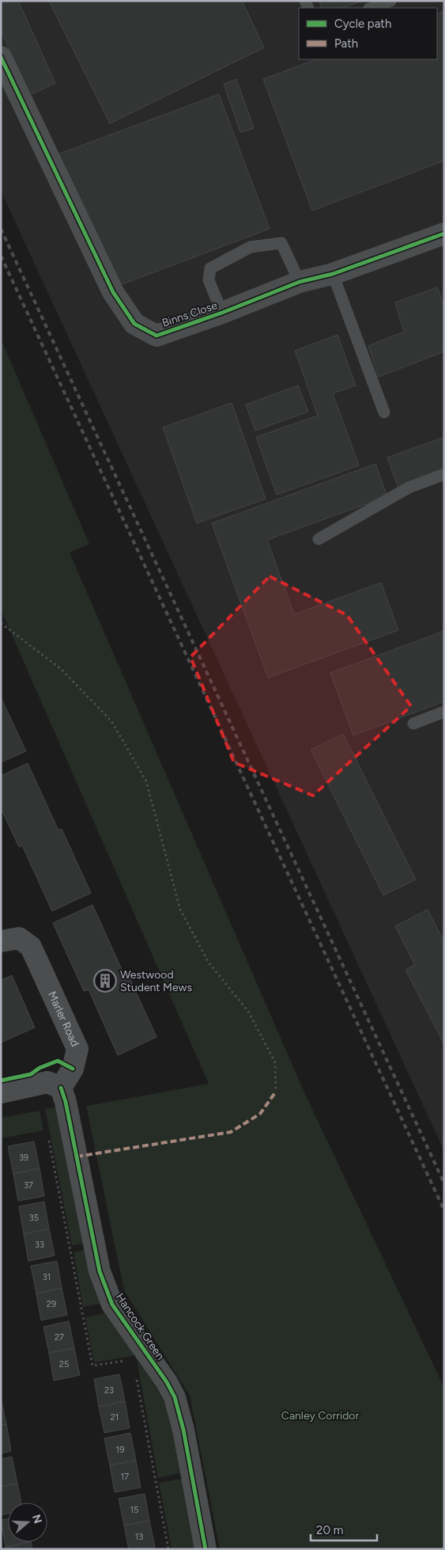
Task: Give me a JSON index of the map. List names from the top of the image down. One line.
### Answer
{"streets":{"street":["Binns Close","Marler Road","Hancock Green"]},"crossings":[["Marler Road","Hancock Green"]],"parks":["Canley Corridor"],"places":{"building":["Westwood Student Mews"]},"house_numbers":["39","37","35","33","31","29","27","25","23","21","19","17","15","13"],"legend":["Cycle path","Path"],"scale_bar":"20 m","north":"right"}
